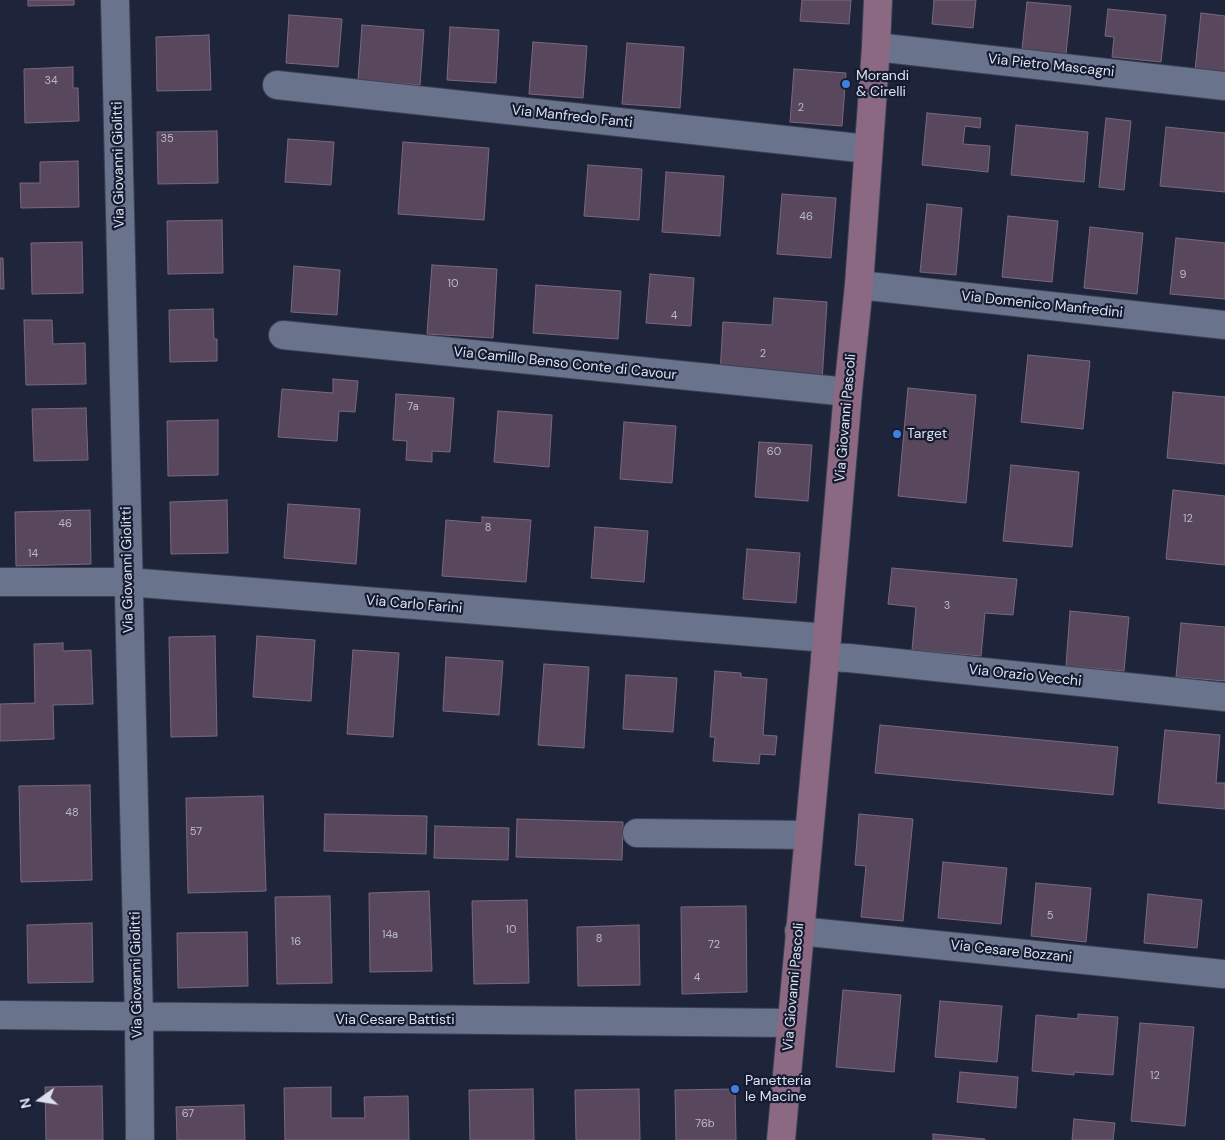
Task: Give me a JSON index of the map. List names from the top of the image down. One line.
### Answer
{"streets":{"street":["Via Pietro Mascagni","Via Manfredo Fanti","Via Giovanni Giolitti","Via Domenico Manfredini","Via Camillo Benso Conte di Cavour","Via Giovanni Pascoli","Via Carlo Farini","Via Orazio Vecchi","Via Cesare Bozzani","Via Cesare Battisti"]},"crossings":[["Via Pietro Mascagni","Via Giovanni Pascoli"],["Via Manfredo Fanti","Via Giovanni Pascoli"],["Via Giovanni Giolitti","Via Carlo Farini"],["Via Giovanni Giolitti","Via Cesare Battisti"],["Via Domenico Manfredini","Via Giovanni Pascoli"],["Via Camillo Benso Conte di Cavour","Via Giovanni Pascoli"],["Via Giovanni Pascoli","Via Carlo Farini"],["Via Giovanni Pascoli","Via Orazio Vecchi"],["Via Giovanni Pascoli","Via Cesare Bozzani"],["Via Giovanni Pascoli","Via Cesare Battisti"],["Via Carlo Farini","Via Orazio Vecchi"]],"places":["Morandi & Cirelli","Target","Panetteria le Macine"],"house_numbers":["34","2","35","46","9","10","4","2","7a","60","12","46","8","14","3","48","57","5","10","14a","8","16","72","4","12","67","76b"],"north":"left"}
